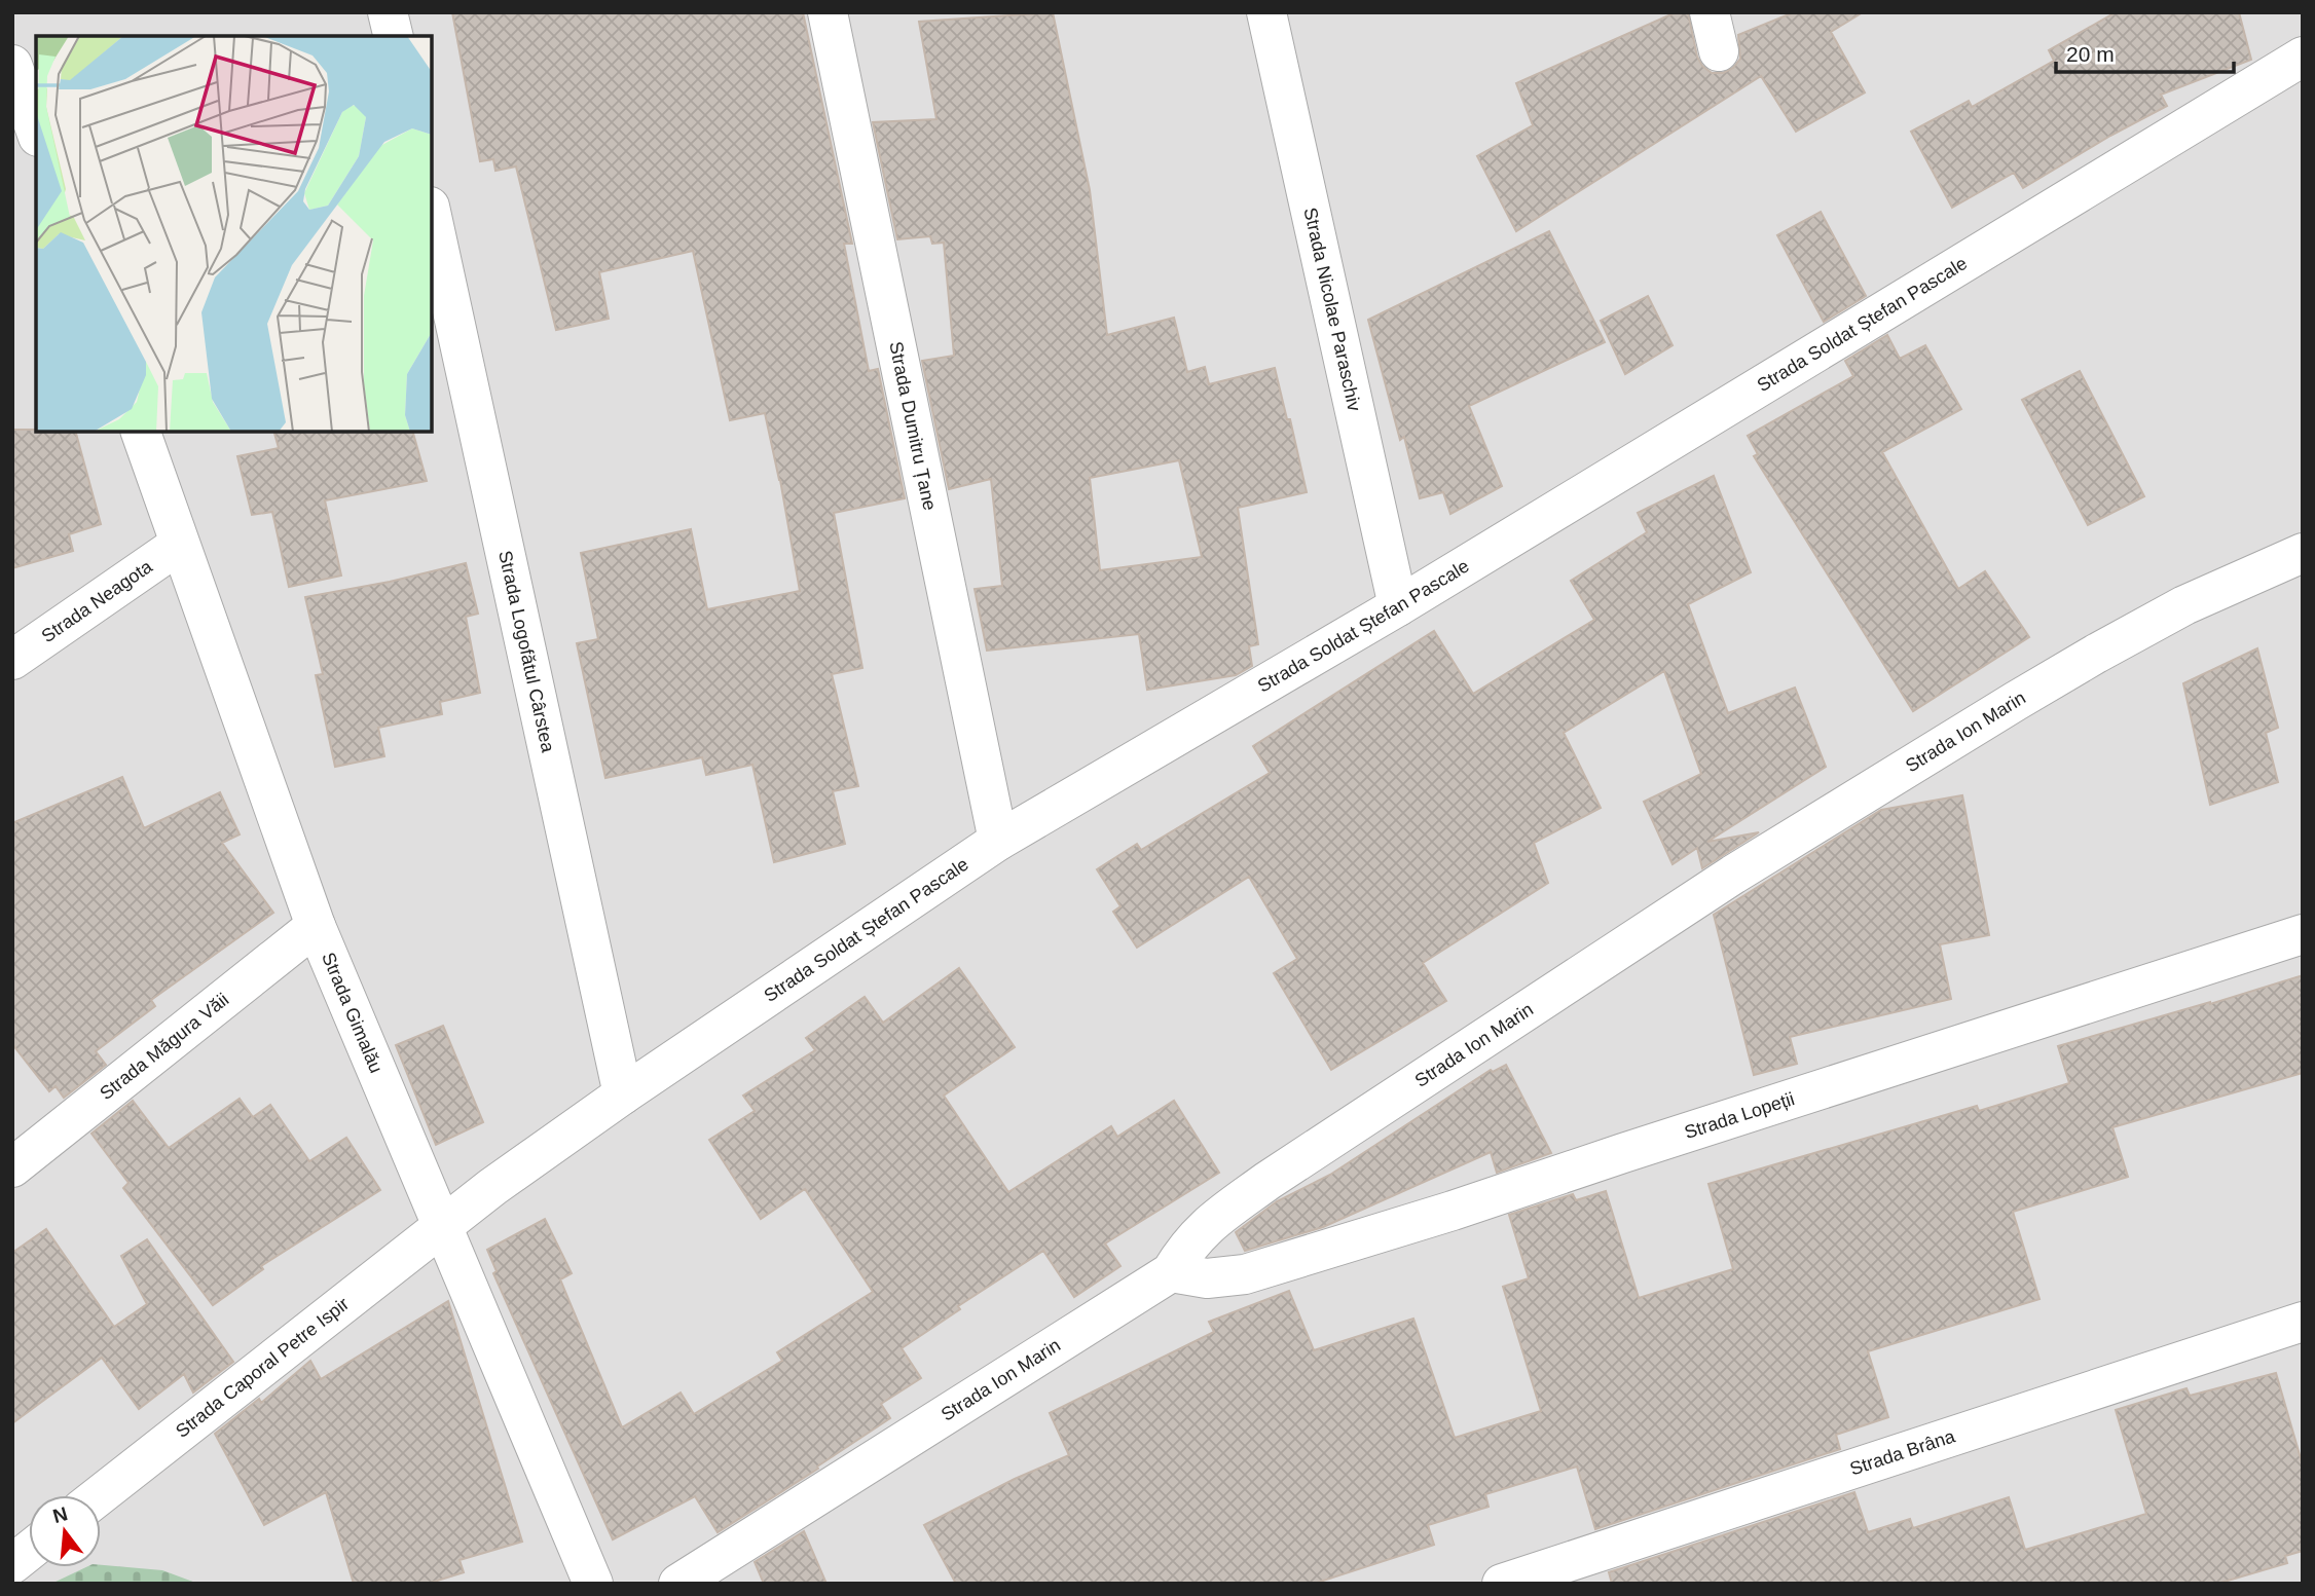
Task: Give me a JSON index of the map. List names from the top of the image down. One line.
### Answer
{"streets":{"street":["Strada Nicolae Paraschiv","Strada Soldat Ștefan Pascale","Strada Dumitru Țane","Strada Neagota","Strada Logofătul Cârstea","Strada Ion Marin","Strada Gimalău","Strada Măgura Văii","Strada Lopeții","Strada Caporal Petre Ispir","Strada Brâna"]},"crossings":[["Strada Nicolae Paraschiv","Strada Soldat Ștefan Pascale"],["Strada Soldat Ștefan Pascale","Strada Dumitru Țane"],["Strada Soldat Ștefan Pascale","Strada Logofătul Cârstea"],["Strada Soldat Ștefan Pascale","Strada Gimalău"],["Strada Soldat Ștefan Pascale","Strada Caporal Petre Ispir"],["Strada Neagota","Strada Gimalău"],["Strada Ion Marin","Strada Lopeții"],["Strada Gimalău","Strada Măgura Văii"],["Strada Gimalău","Strada Caporal Petre Ispir"]],"scale_bar":"20 m","north":"top"}
